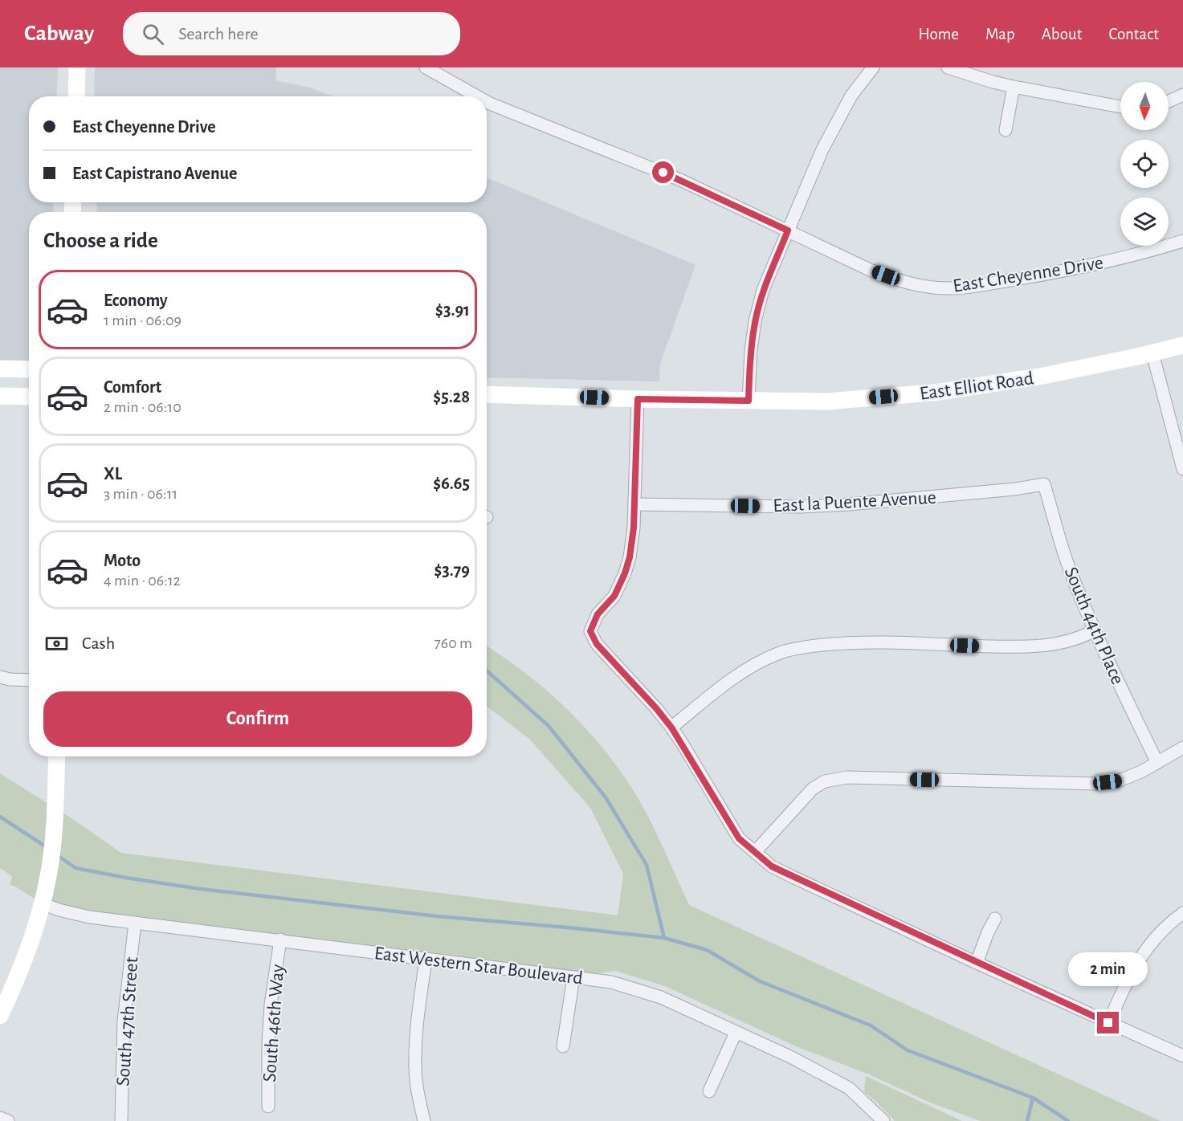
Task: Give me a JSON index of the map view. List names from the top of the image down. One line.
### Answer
{"streets":{"main road":["East Elliot Road"],"street":["East Cheyenne Drive","East la Puente Avenue","South 44th Place","East Western Star Boulevard","South 47th Street","South 46th Way"]},"crossings":[["East la Puente Avenue","South 44th Place"],["East Western Star Boulevard","South 47th Street"],["East Western Star Boulevard","South 46th Way"]],"north":"bottom","page":{"header":"Cabway","search":"Search here","nav":["Home","Map","About","Contact"],"banner":["East Cheyenne Drive","East Capistrano Avenue"],"heading":"Choose a ride","list":[{"name":"Economy","note":"1 min · 06:09","value":"$3.91"},{"name":"Comfort","note":"2 min · 06:10","value":"$5.28"},{"name":"XL","note":"3 min · 06:11","value":"$6.65"},{"name":"Moto","note":"4 min · 06:12","value":"$3.79"}],"pay":["Cash","760 m"],"buttons":"Confirm","bubble":"2 min"}}
